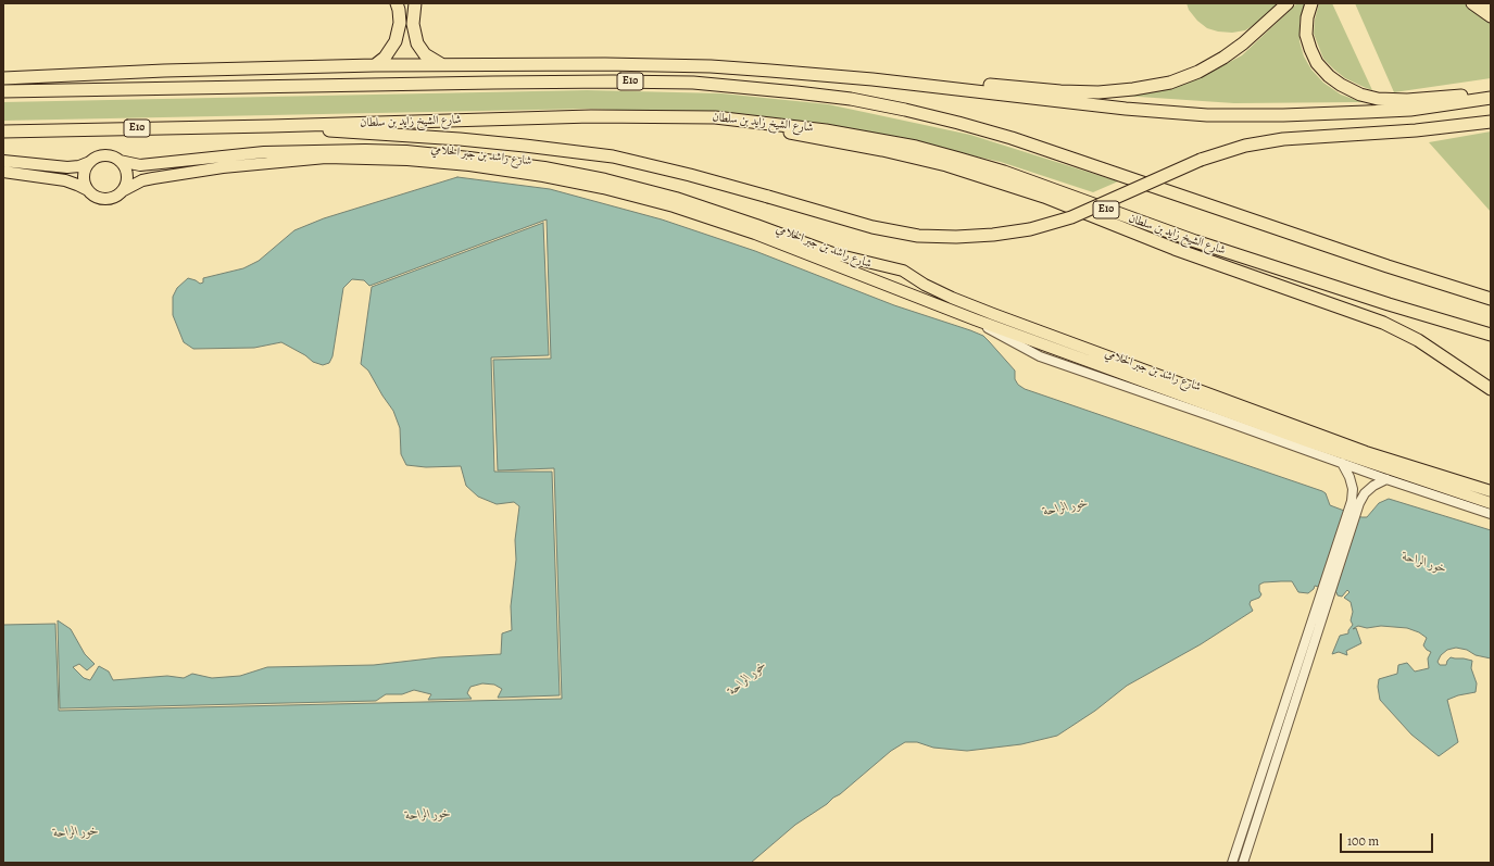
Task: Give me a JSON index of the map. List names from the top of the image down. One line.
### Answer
{"streets":{"highway":["E10","شارع الشيخ زايد بن سلطان"],"main road":["شارع راشد بن جبر الحلامي"]},"water":["خور الراحة"],"scale_bar":"100 m"}
